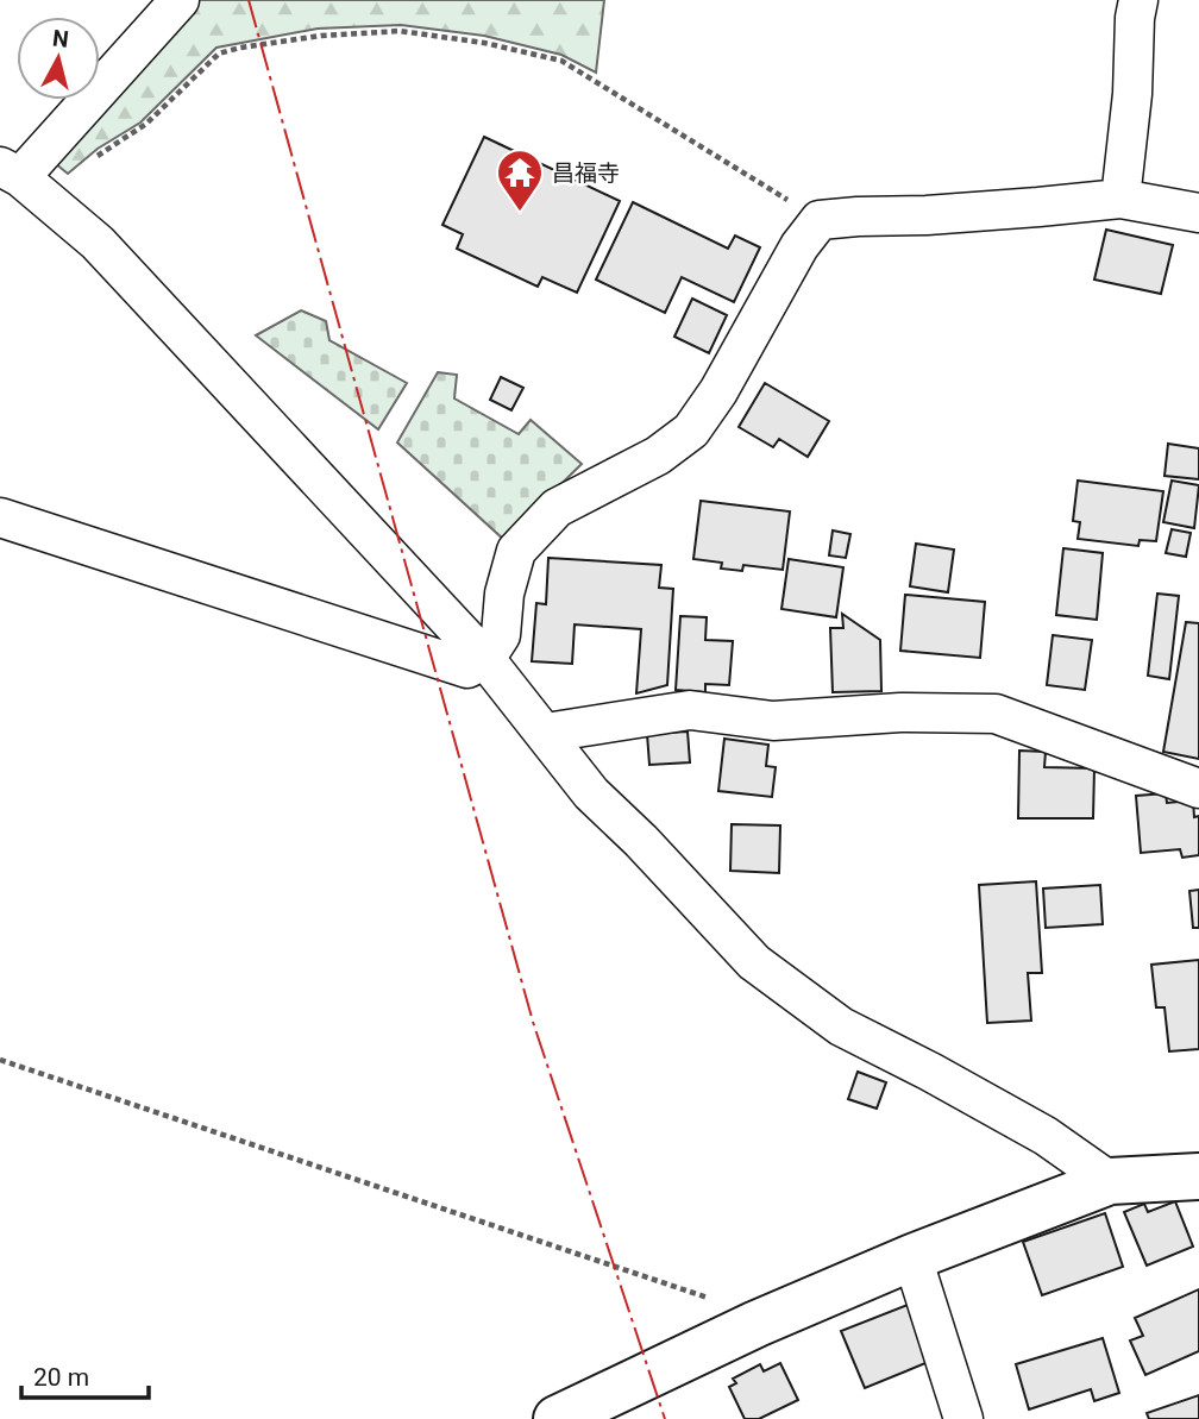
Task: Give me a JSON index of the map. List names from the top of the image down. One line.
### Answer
{"places":{"temple":["昌福寺"]},"scale_bar":"20 m","north":"top"}
